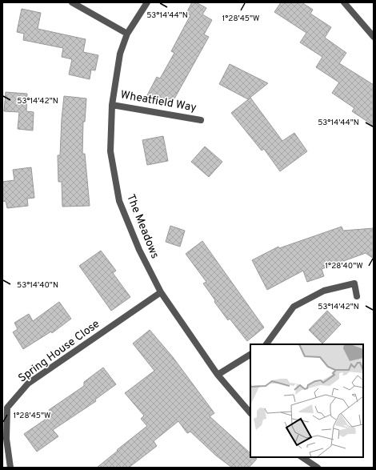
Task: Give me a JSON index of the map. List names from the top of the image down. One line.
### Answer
{"streets":{"street":["Wheatfield Way","The Meadows","Spring House Close"]},"crossings":[["Wheatfield Way","The Meadows"],["The Meadows","Spring House Close"]],"coordinates":["53°14'44\"N","1°28'45\"W","53°14'42\"N","1°28'40\"W","53°14'40\"N"]}
